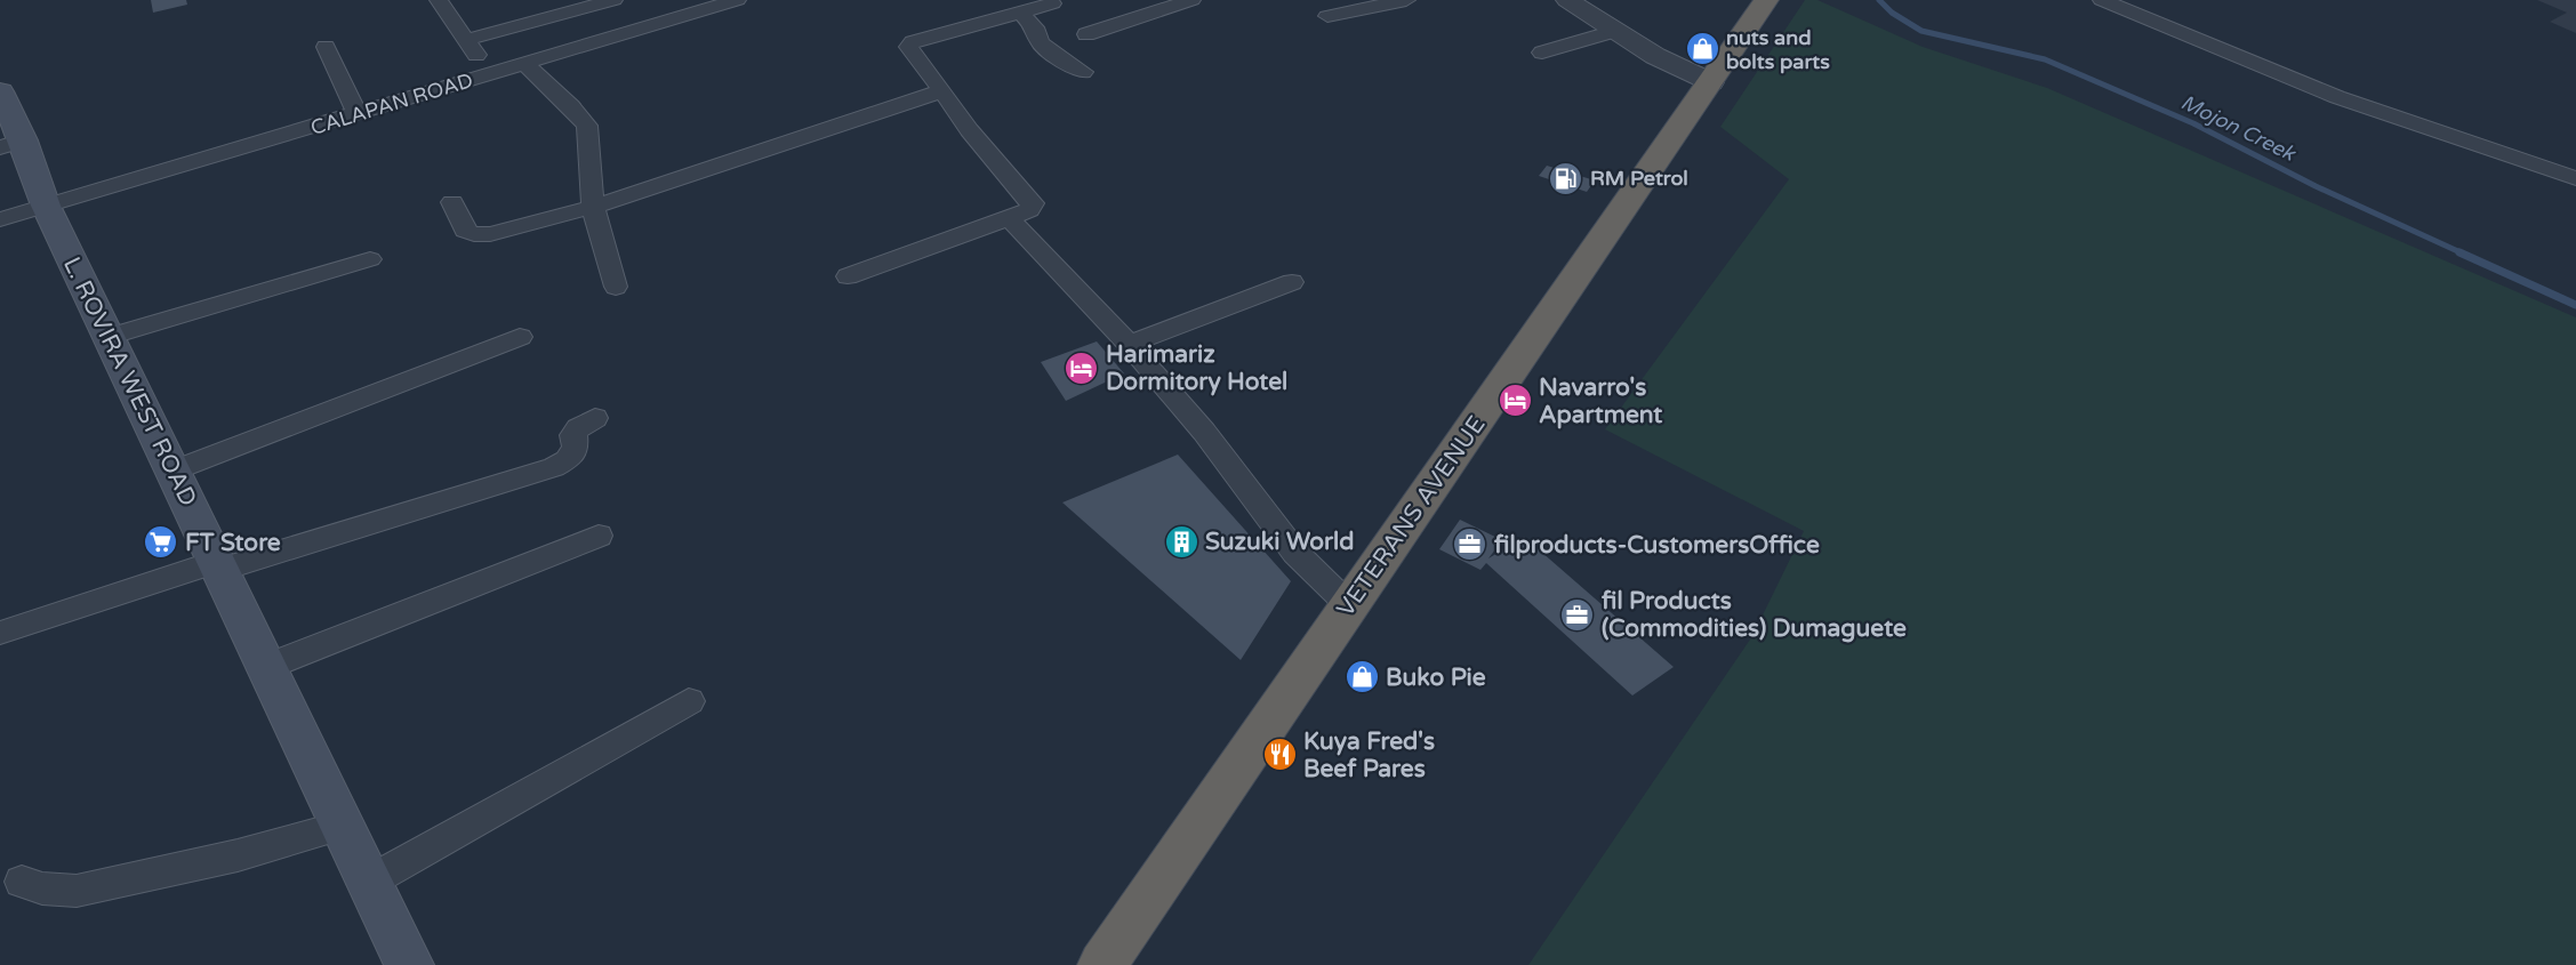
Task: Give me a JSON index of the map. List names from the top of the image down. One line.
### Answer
{"streets":{"highway":["VETERANS AVENUE"],"main road":["L. ROVIRA WEST ROAD"],"street":["CALAPAN ROAD"]},"crossings":[["CALAPAN ROAD","L. ROVIRA WEST ROAD"]],"water":["Mojon Creek"],"places":{"shop":["nuts and bolts parts","Buko Pie"],"fuel station":["RM Petrol"],"hotel":["Harimariz Dormitory Hotel","Navarro's Apartment"],"building":["Suzuki World"],"supermarket":["FT Store"],"office":["filproducts-CustomersOffice","fil Products (Commodities) Dumaguete"],"restaurant":["Kuya Fred's Beef Pares"]}}
